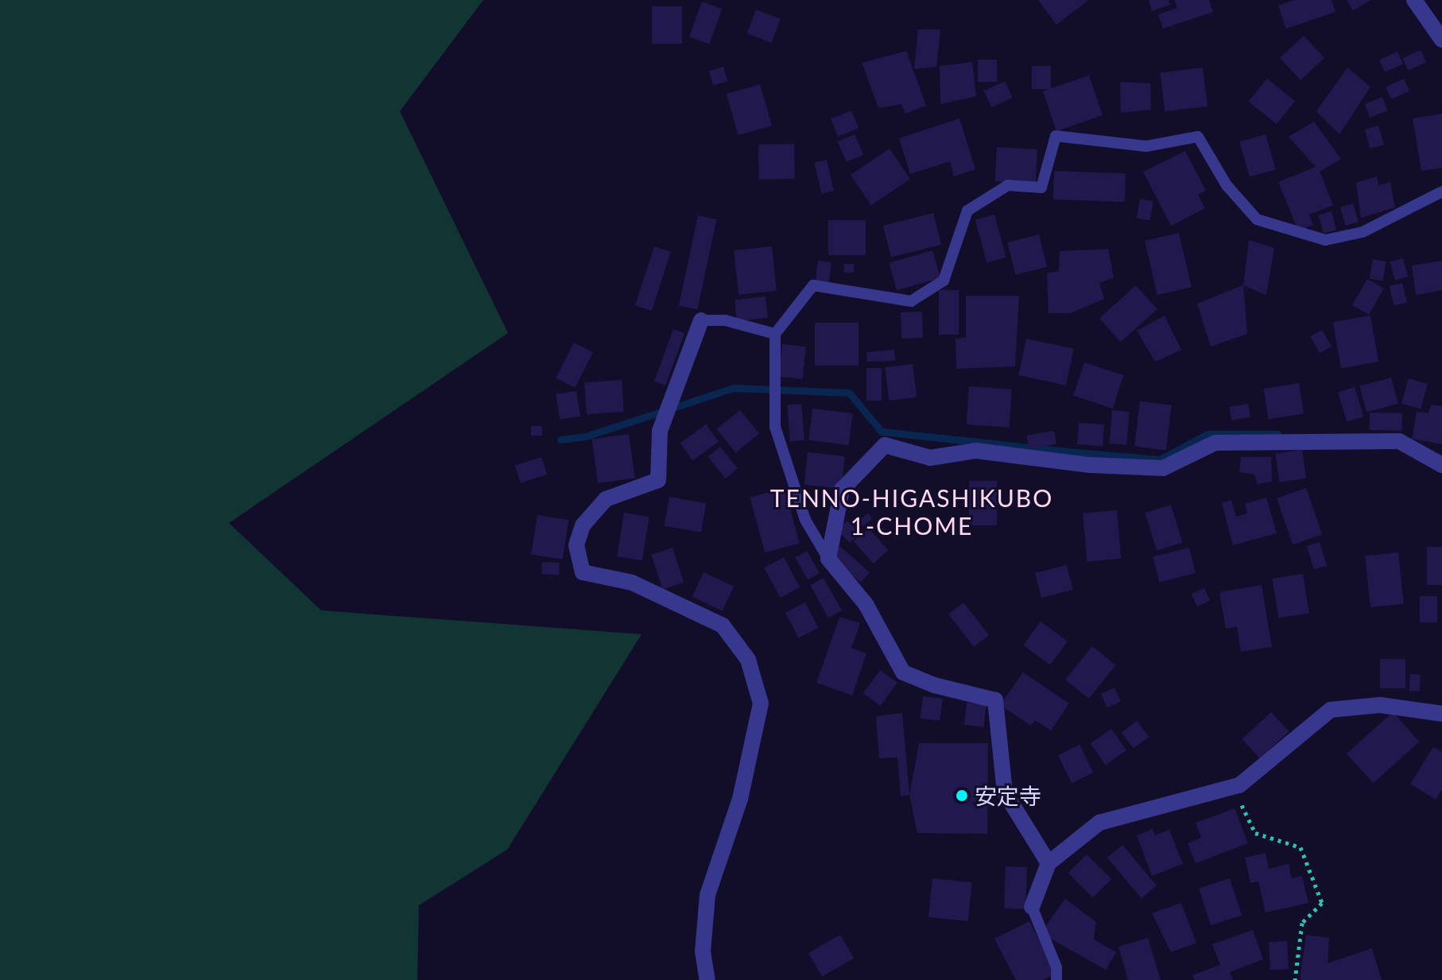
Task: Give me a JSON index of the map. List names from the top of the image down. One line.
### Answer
{"districts":["TENNO-HIGASHIKUBO 1-CHOME"],"places":["安定寺"]}
